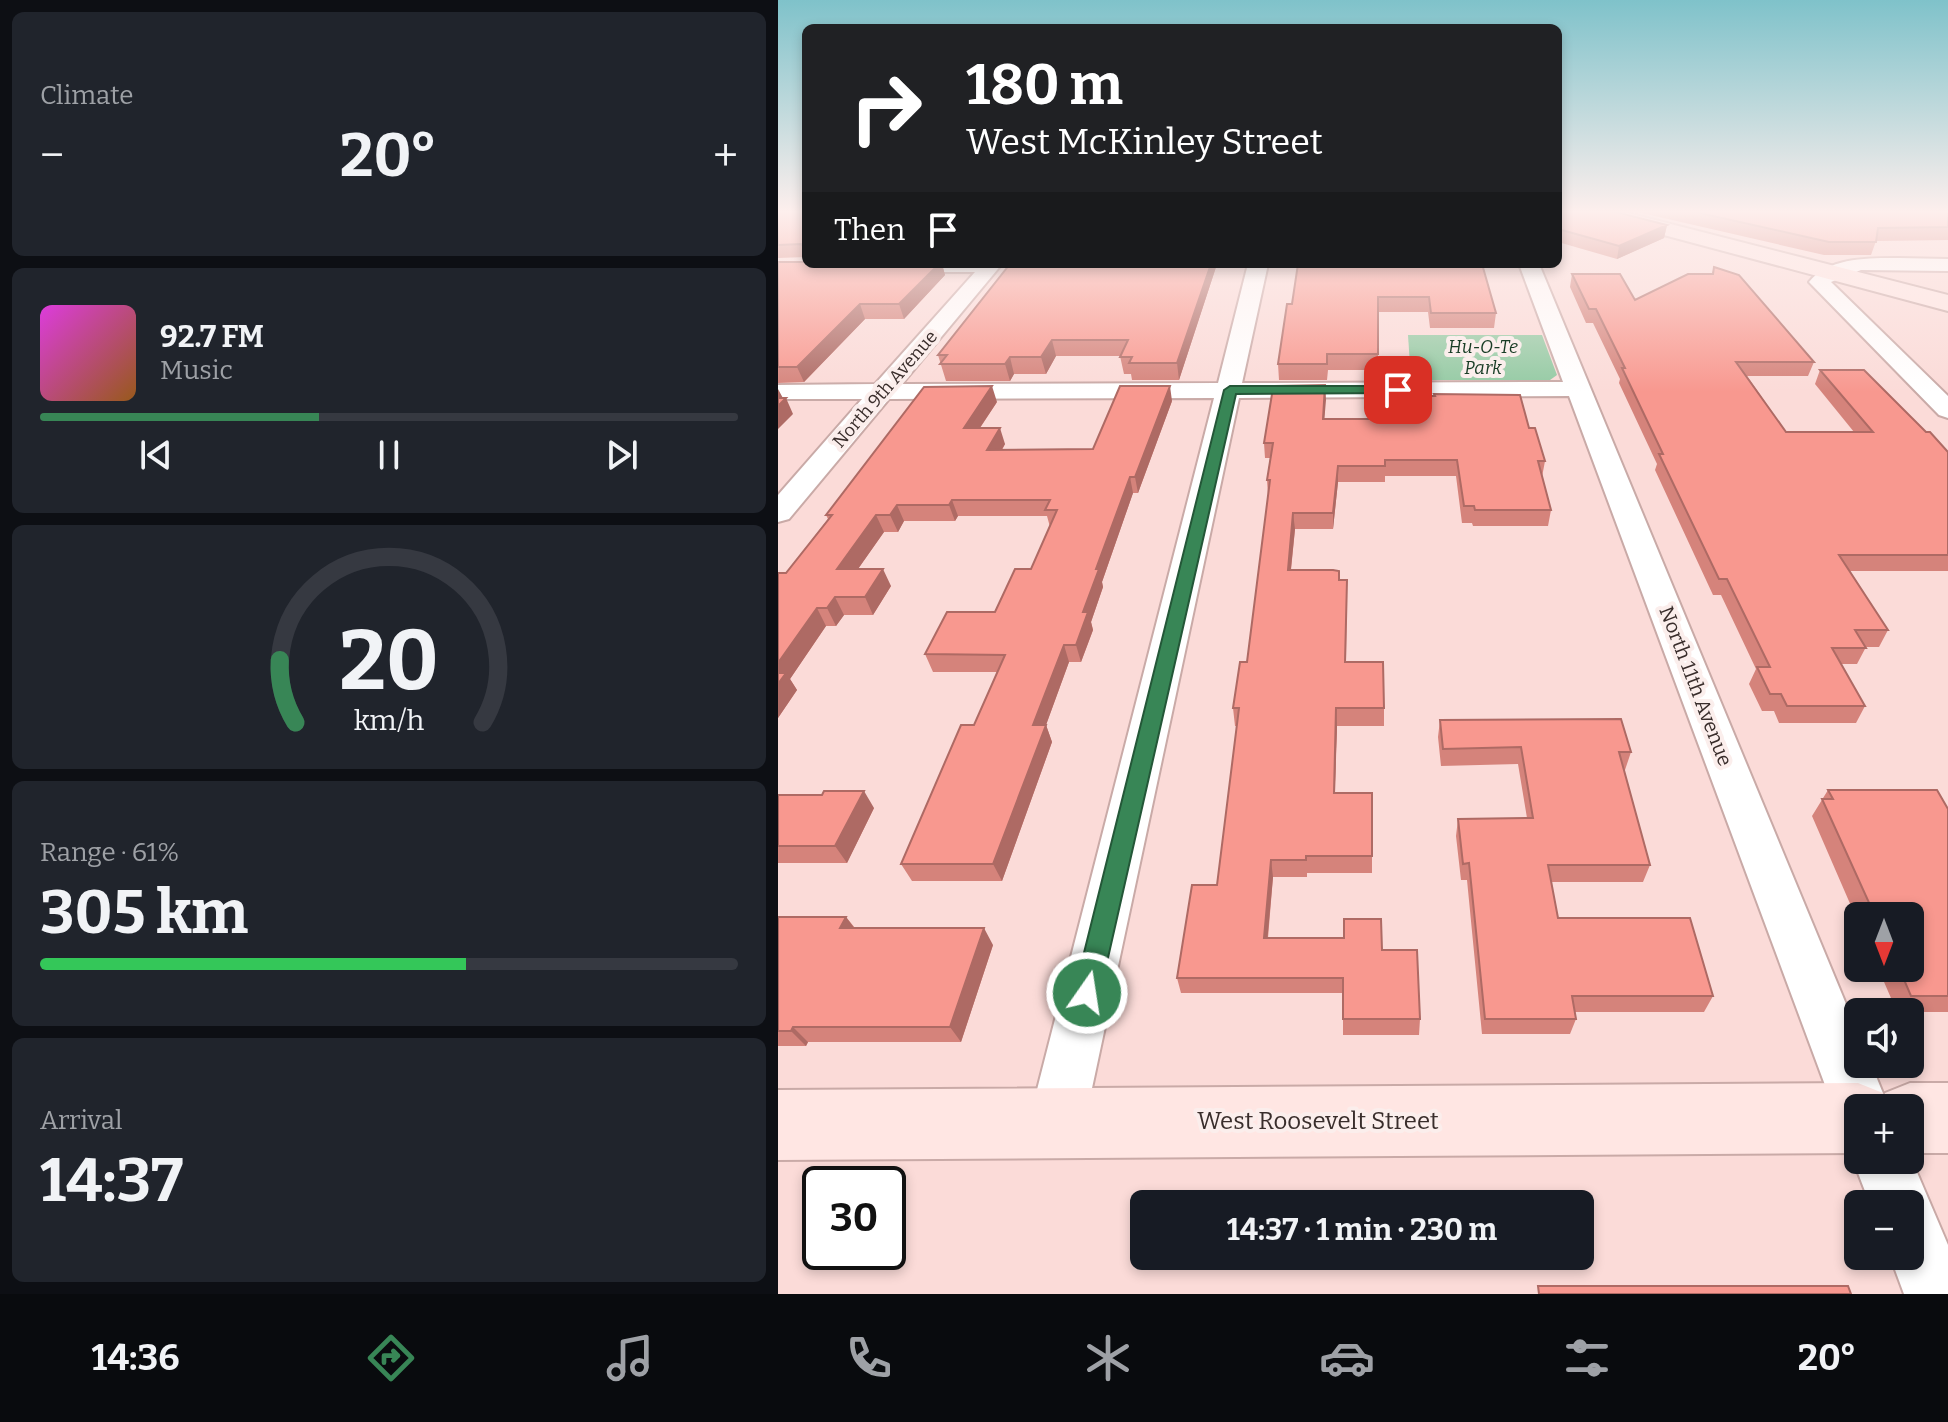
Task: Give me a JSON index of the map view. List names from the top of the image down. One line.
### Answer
{"streets":{"main road":["West Roosevelt Street"],"street":["North 9th Avenue","North 11th Avenue"]},"parks":["Hu-O-Te Park"],"north":"bottom","page":{"tile":["Climate",["Range · 61%","305 km"],["Arrival","14:37"]],"turn":["180 m","West McKinley Street"],"heat":["−","20°","+"],"then":"Then","song":["92.7 FM","Music"],"map_buttons":["+","−"],"limit":"30","trip":"14:37 · 1 min · 230 m","tabs":["14:36","20°"],"gauge":["20","km/h"]}}
